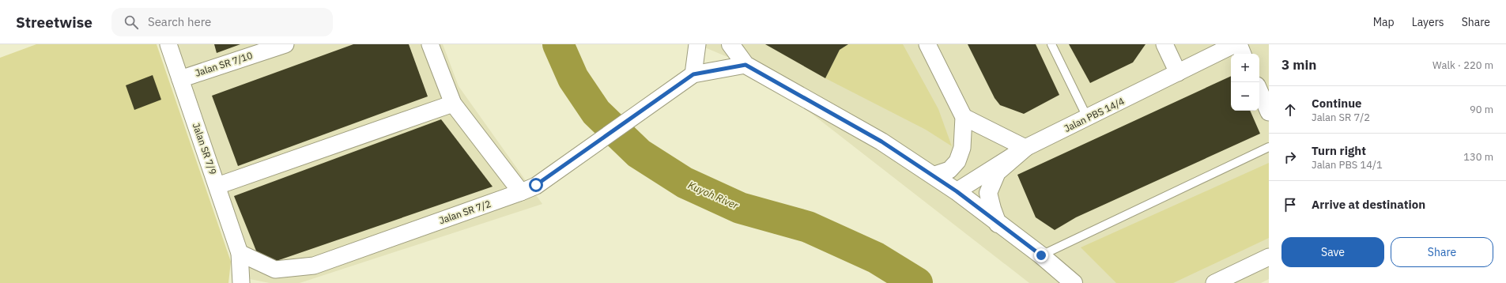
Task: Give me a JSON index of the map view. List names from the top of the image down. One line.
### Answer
{"streets":{"street":["Jalan SR 7/10","Jalan PBS 14/4","Jalan SR 7/9","Jalan SR 7/2"]},"crossings":[["Jalan SR 7/10","Jalan SR 7/9"],["Jalan SR 7/9","Jalan SR 7/2"]],"water":["Kuyoh River"],"page":{"header":"Streetwise","search":"Search here","nav":["Map","Layers","Share"],"heading":["3 min","Walk · 220 m"],"map_buttons":["+","−"],"list":[["Continue","Jalan SR 7/2","90 m"],["Turn right","Jalan PBS 14/1","130 m"],"Arrive at destination"],"buttons":["Save","Share"]}}
